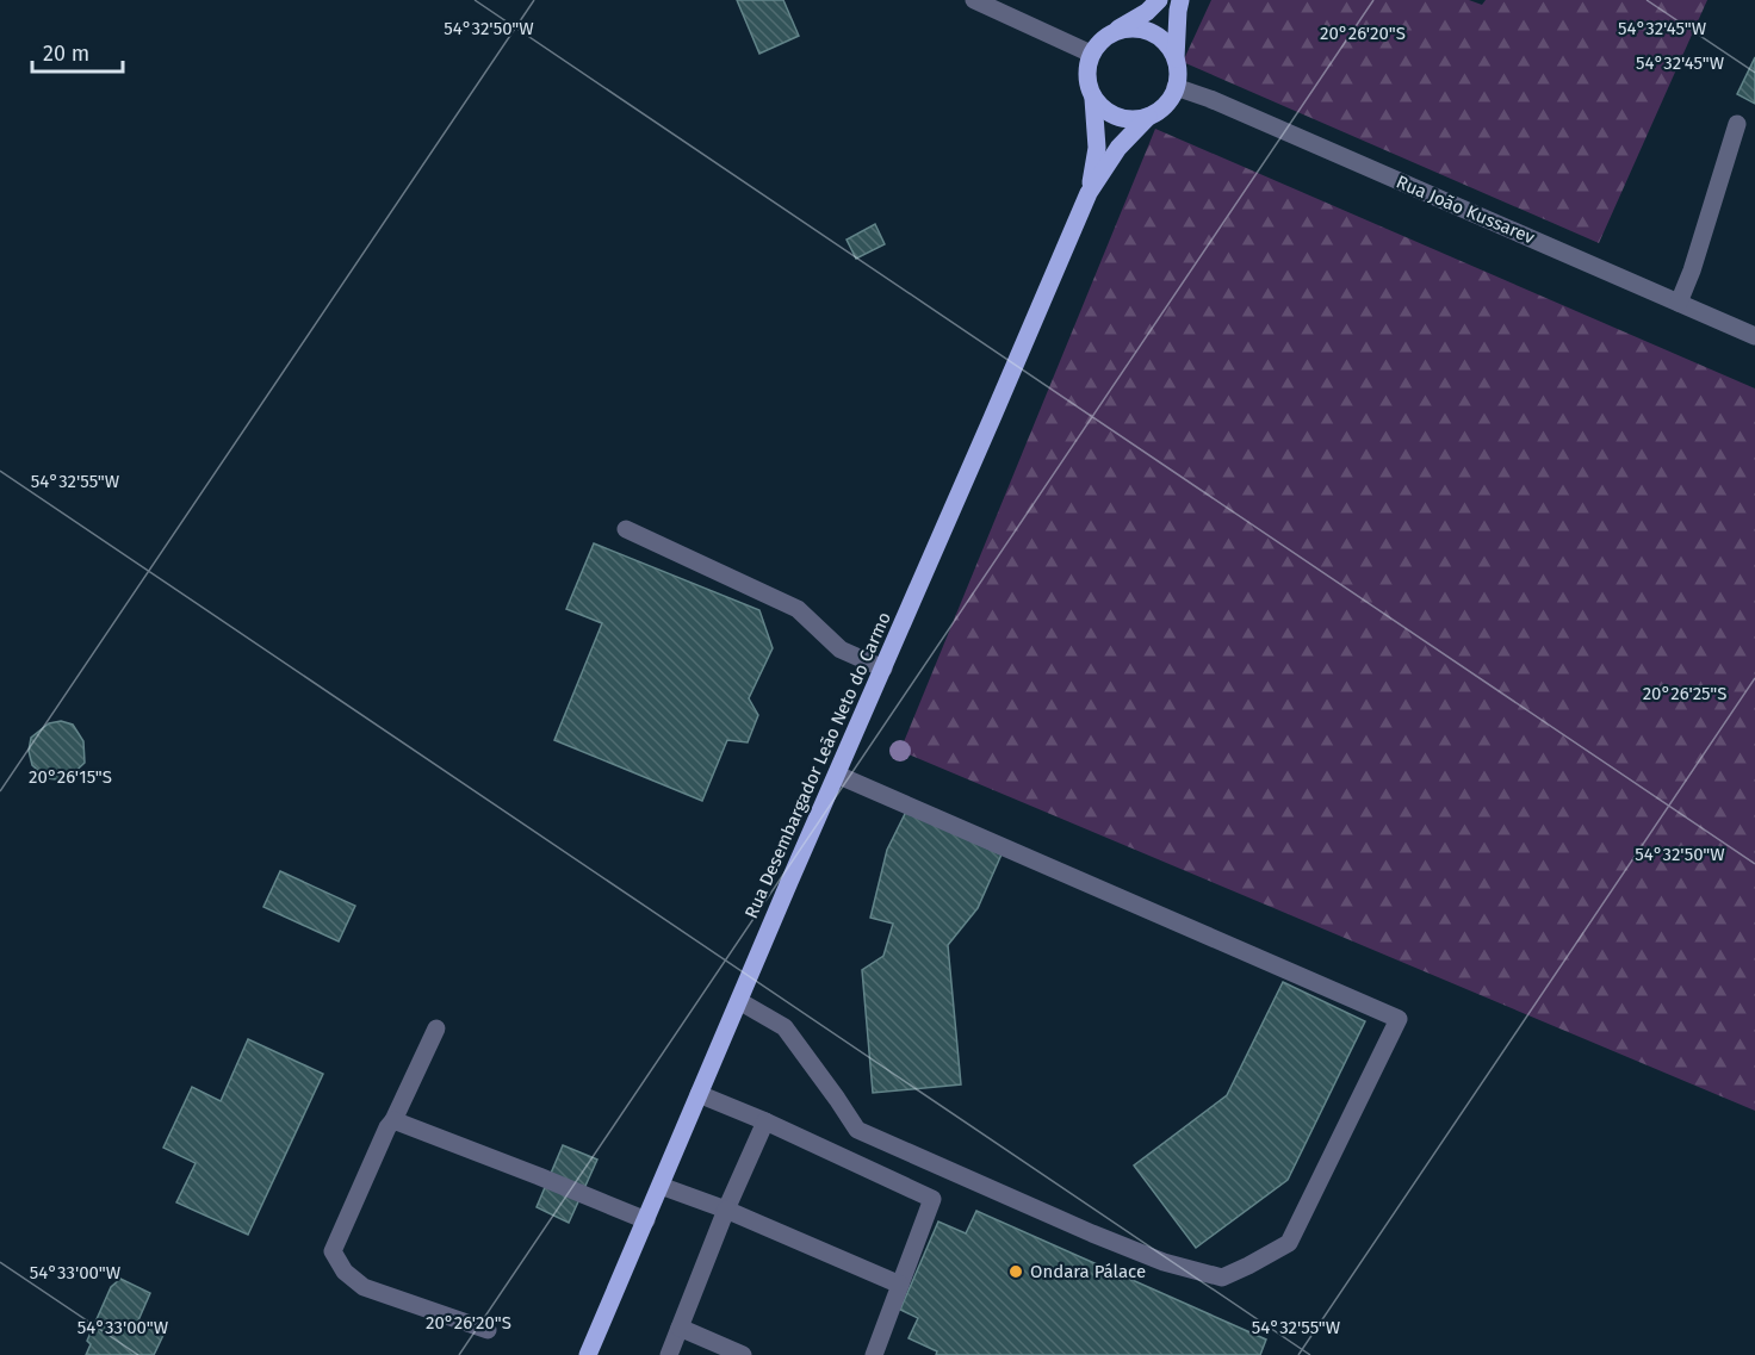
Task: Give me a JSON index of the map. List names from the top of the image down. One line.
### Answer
{"streets":{"main road":["Rua Desembargador Leão Neto do Carmo"],"street":["Rua João Kussarev"]},"crossings":[["Rua João Kussarev","Rua Desembargador Leão Neto do Carmo"]],"places":["Ondara Pálace"],"scale_bar":"20 m","coordinates":["54°32'50\"W","54°32'45\"W","20°26'20\"S","54°32'55\"W","20°26'25\"S","20°26'15\"S","54°33'00\"W"]}
